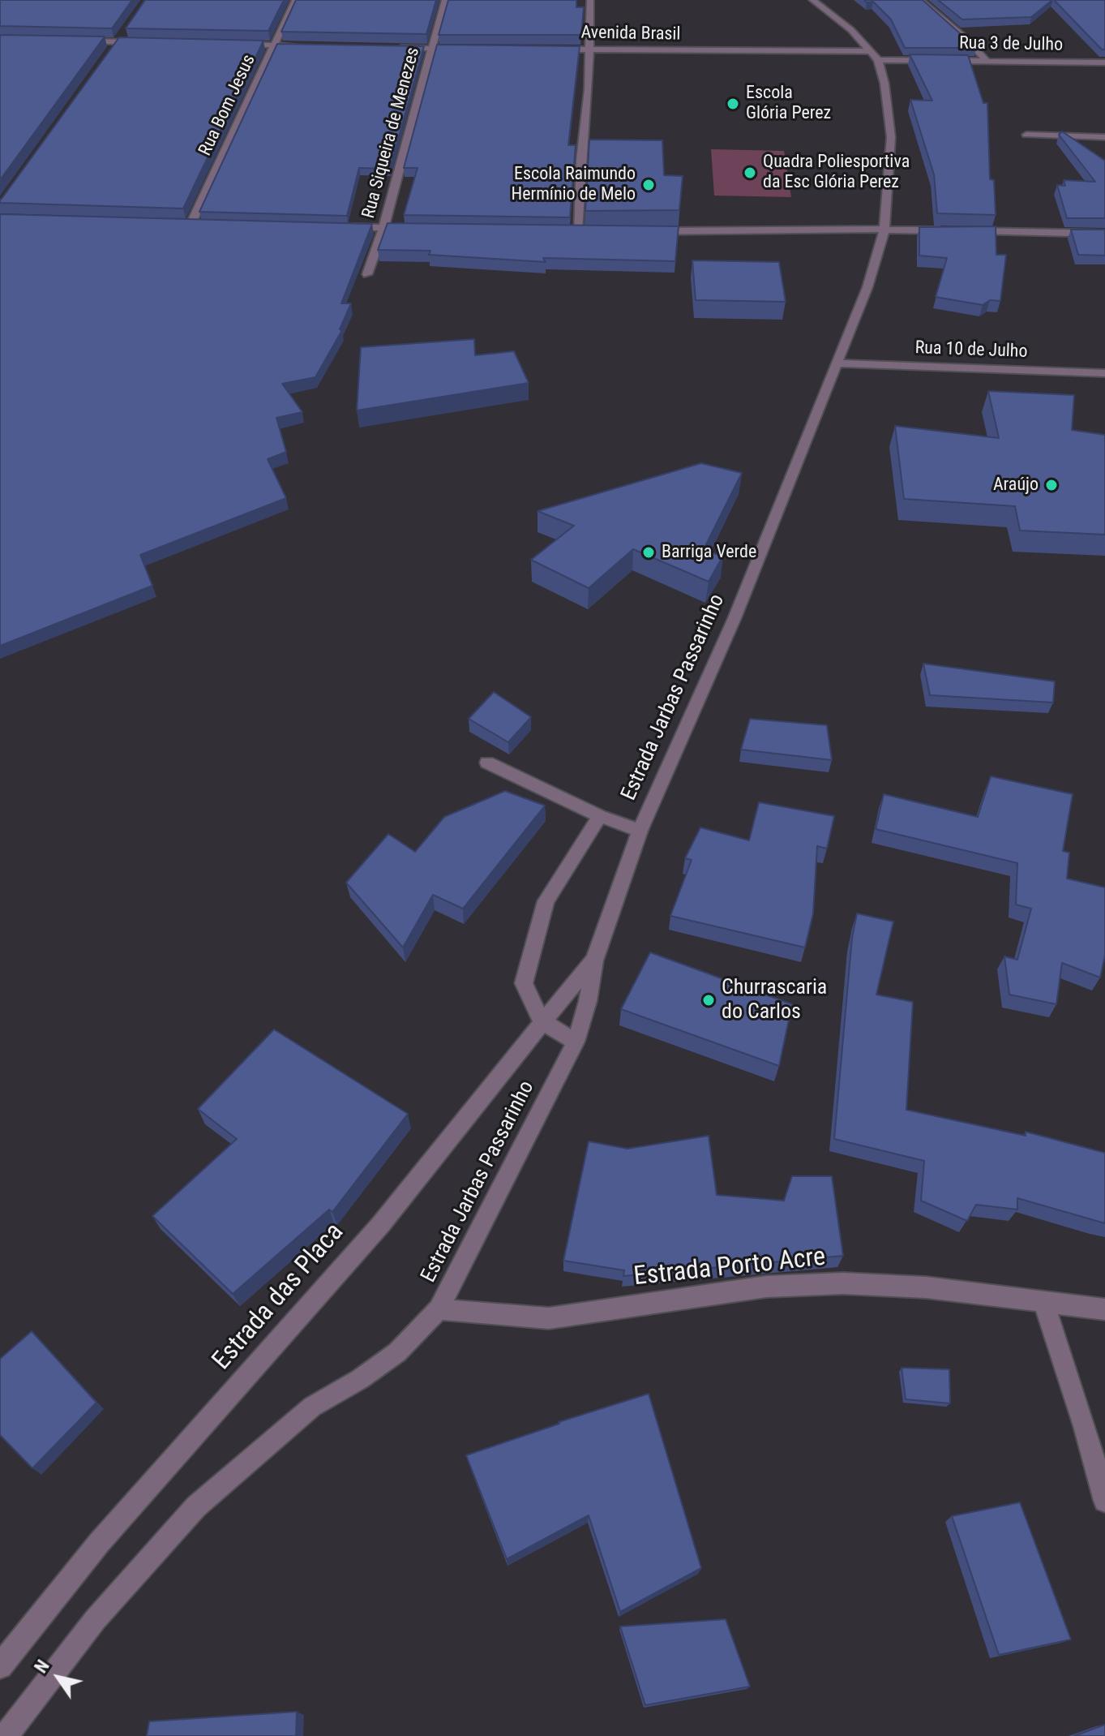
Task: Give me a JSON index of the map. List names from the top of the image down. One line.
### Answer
{"streets":{"street":["Avenida Brasil","Rua 3 de Julho","Rua Bom Jesus","Rua Siqueira de Menezes","Rua 10 de Julho","Estrada Jarbas Passarinho","Estrada Porto Acre","Estrada das Placa"]},"crossings":[["Avenida Brasil","Rua 3 de Julho"],["Avenida Brasil","Estrada Jarbas Passarinho"],["Rua 3 de Julho","Estrada Jarbas Passarinho"],["Rua 10 de Julho","Estrada Jarbas Passarinho"],["Estrada Jarbas Passarinho","Estrada Porto Acre"],["Estrada Jarbas Passarinho","Estrada das Placa"]],"places":["Escola Glória Perez","Quadra Poliesportiva da Esc Glória Perez","Escola Raimundo Hermínio de Melo","Araújo","Barriga Verde","Churrascaria do Carlos"],"north":"top left"}
